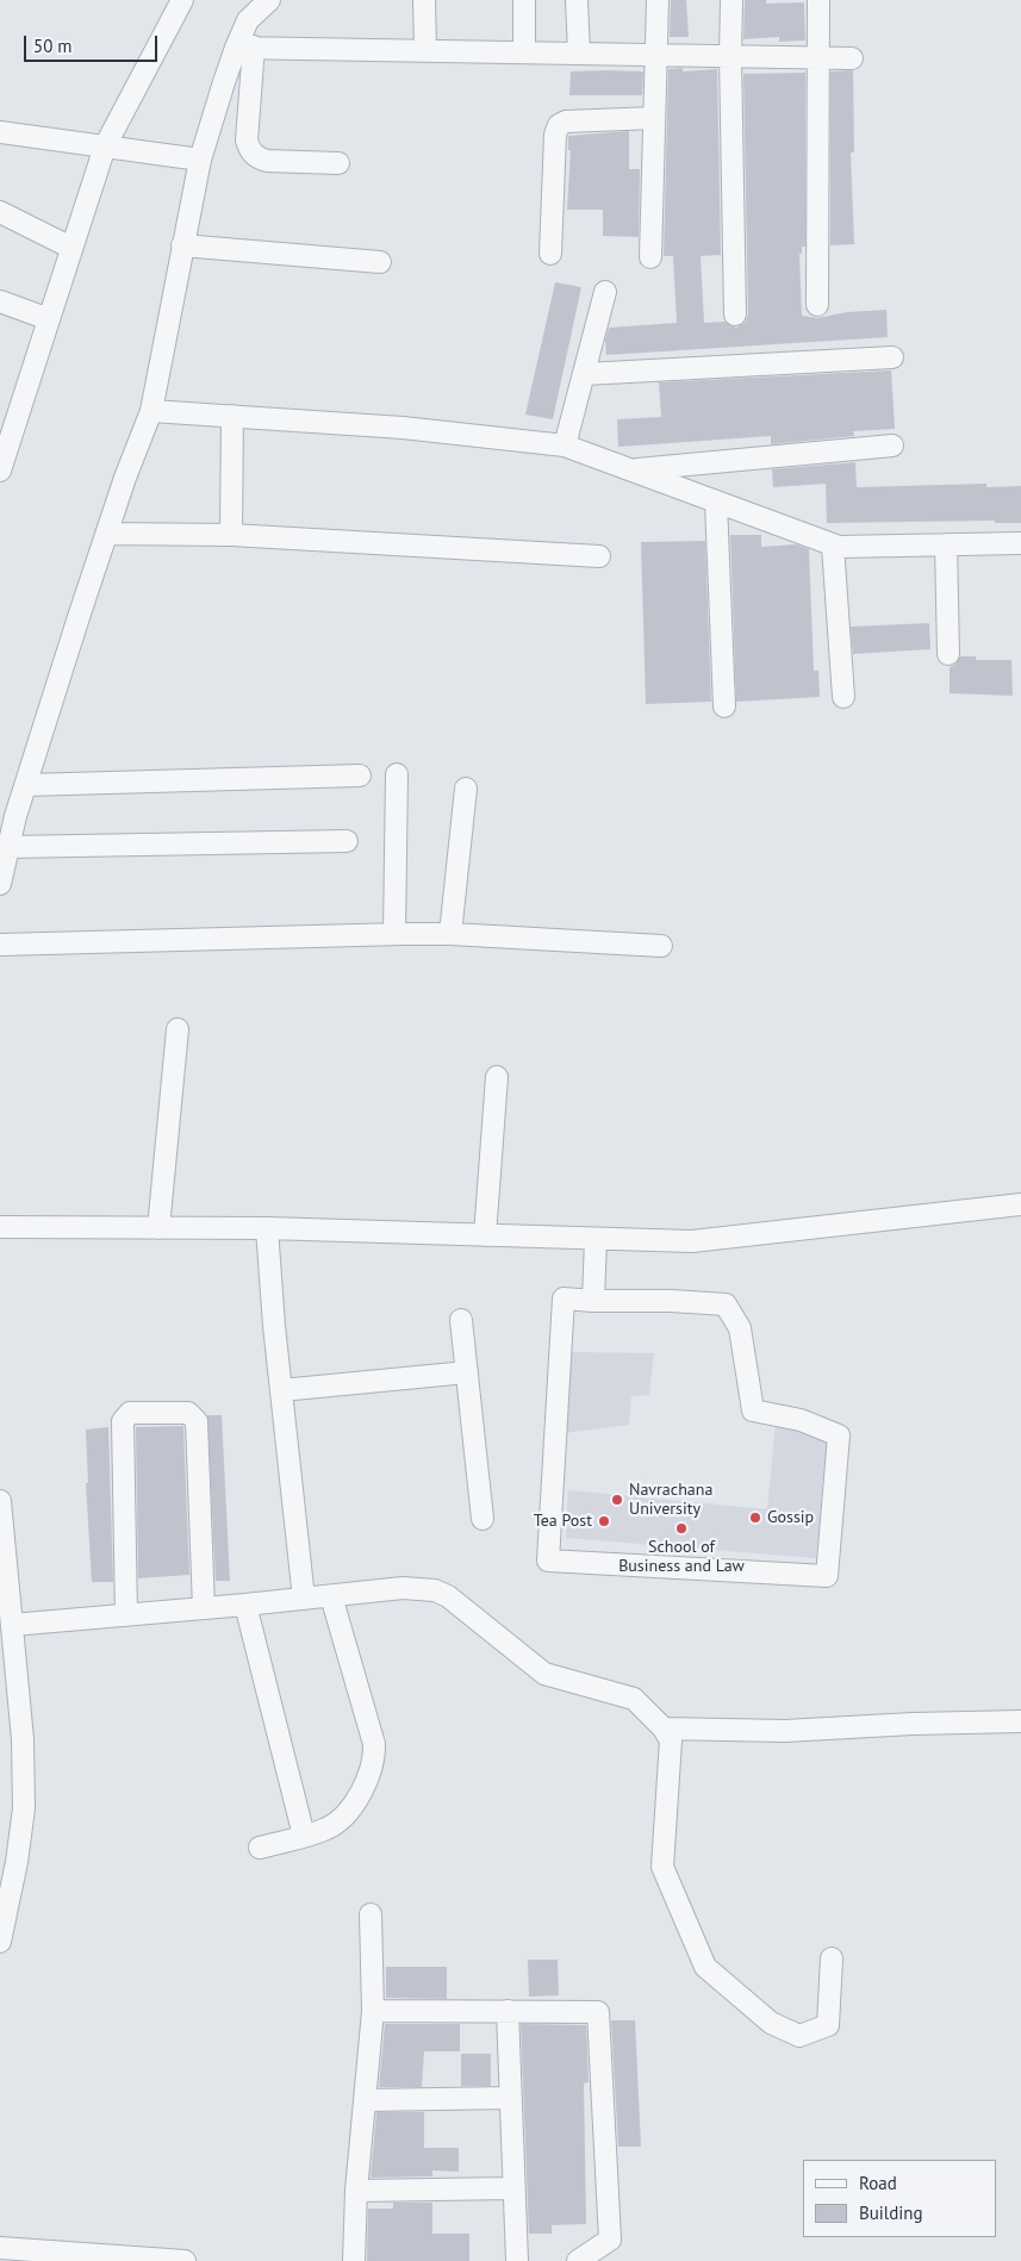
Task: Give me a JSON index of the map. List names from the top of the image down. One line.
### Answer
{"places":["Navrachana University","Gossip","Tea Post","School of Business and Law"],"legend":["Road","Building"],"scale_bar":"50 m"}
